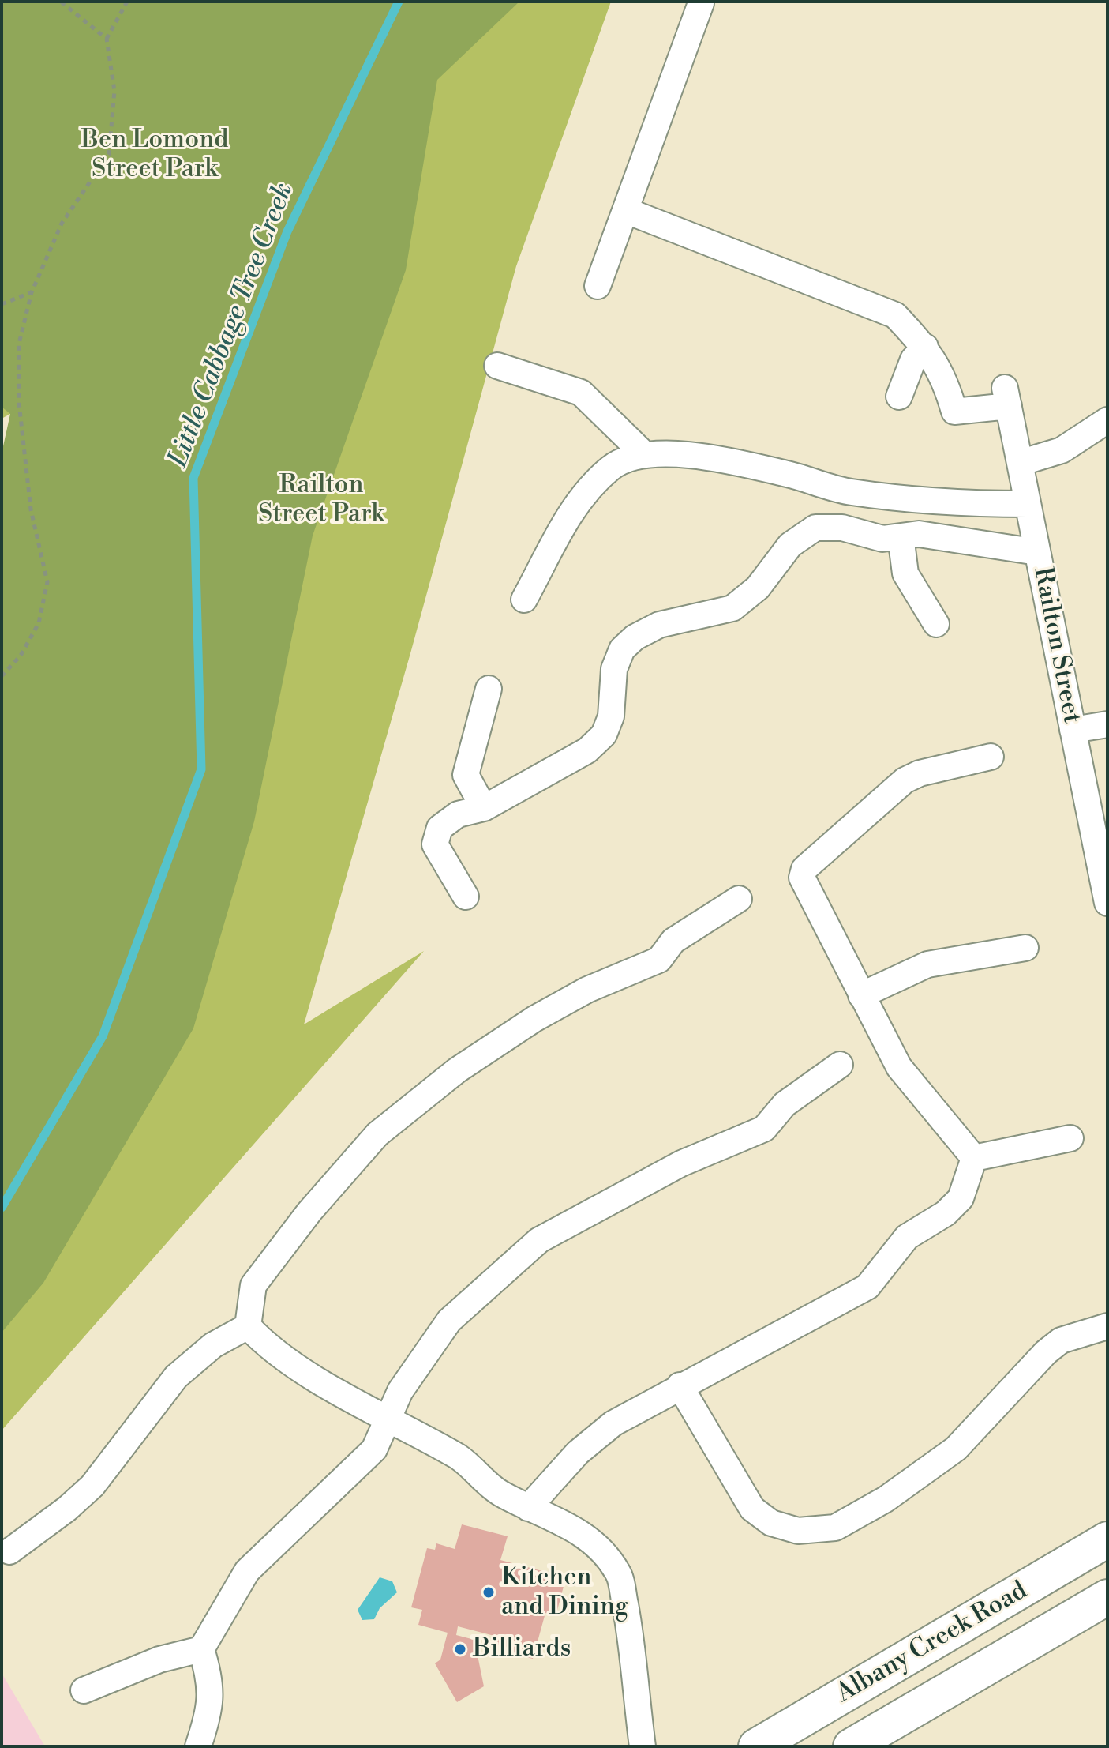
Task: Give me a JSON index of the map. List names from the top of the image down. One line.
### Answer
{"streets":{"main road":["Albany Creek Road"],"street":["Railton Street"]},"water":["Little Cabbage Tree Creek"],"parks":["Ben Lomond Street Park","Railton Street Park"],"places":["Kitchen and Dining","Billiards"]}
